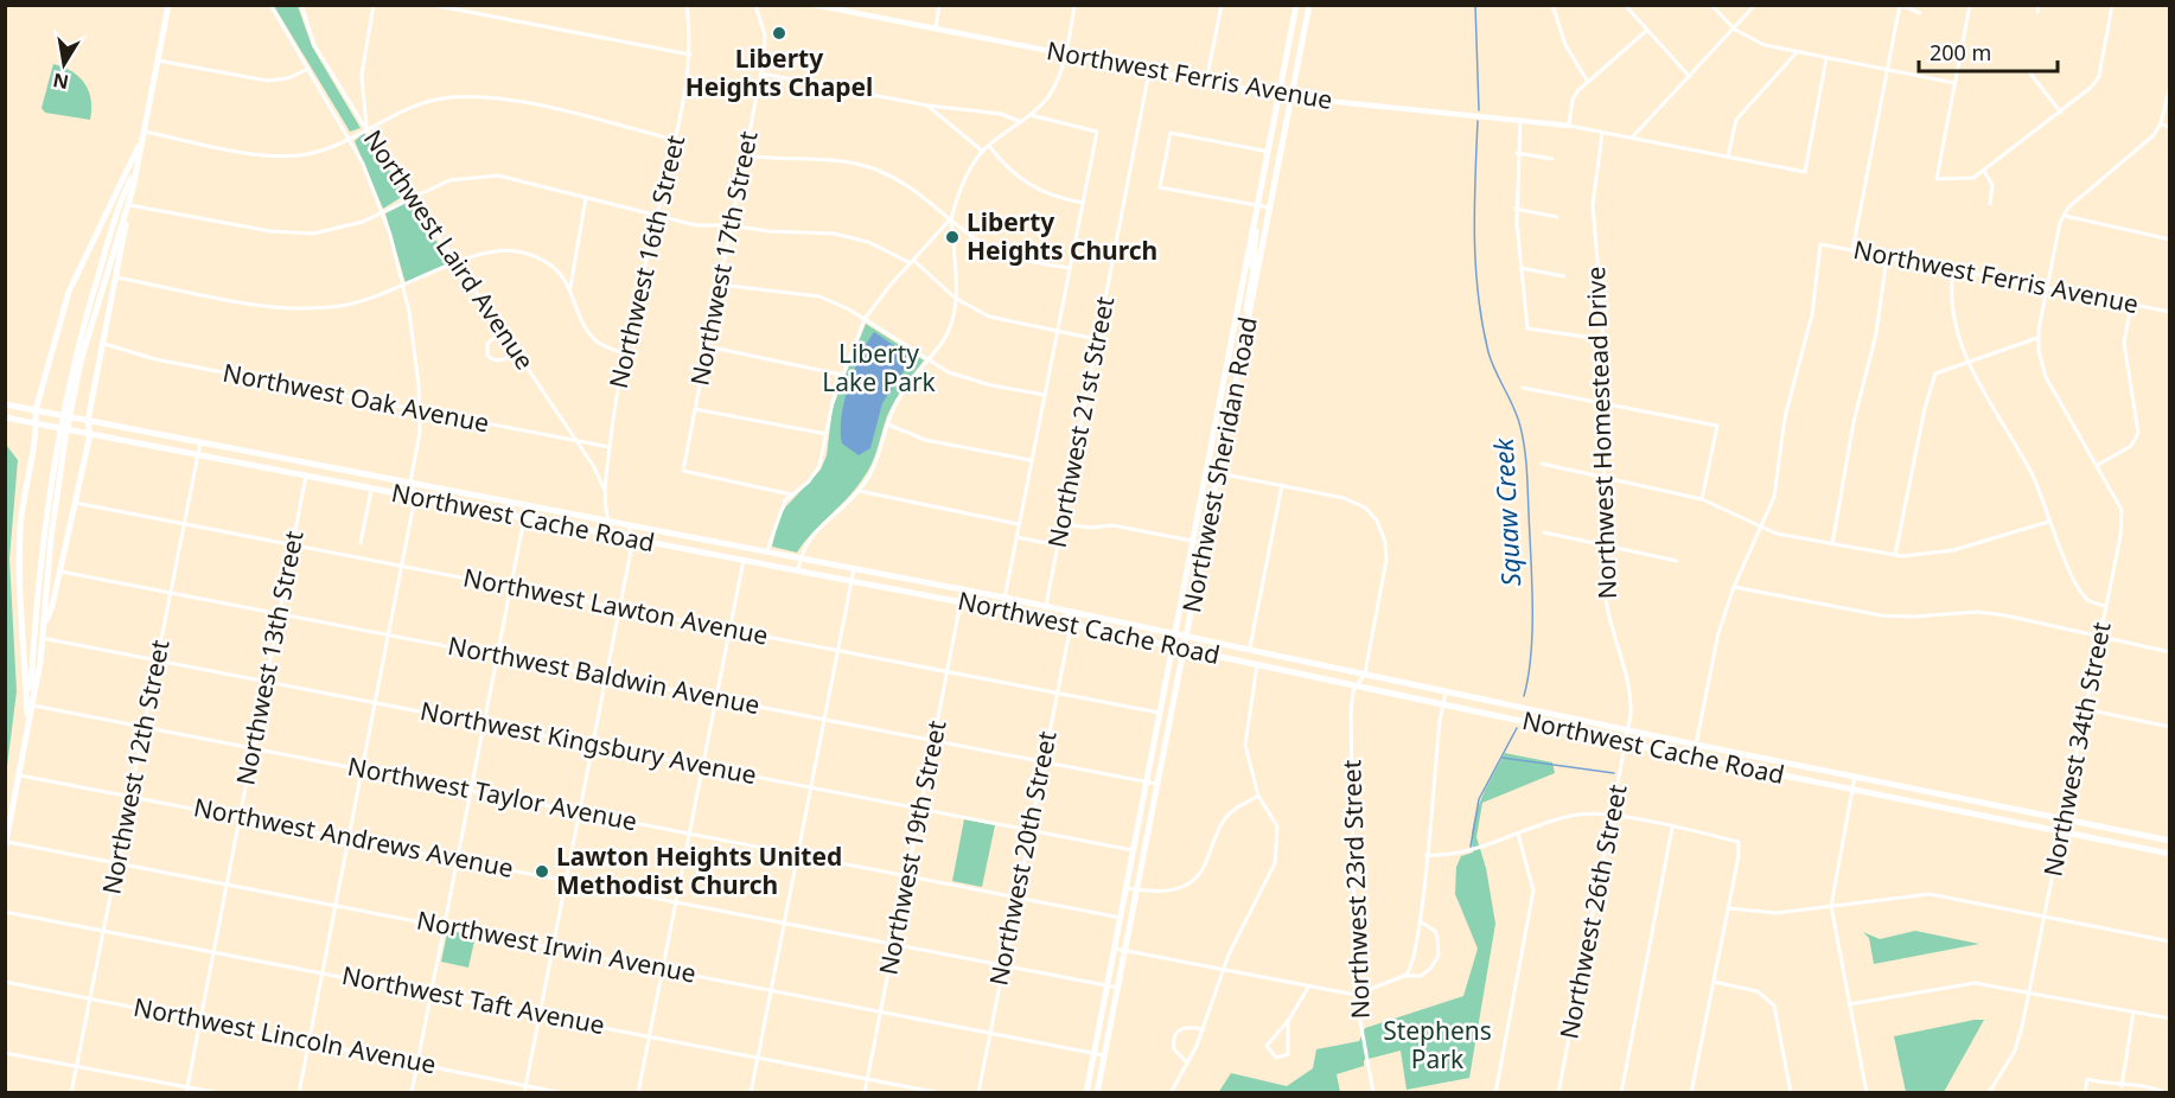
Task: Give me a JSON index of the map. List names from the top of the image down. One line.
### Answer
{"streets":{"main road":["Northwest Ferris Avenue","Northwest Sheridan Road","Northwest Cache Road"],"street":["Northwest Laird Avenue","Northwest 17th Street","Northwest 16th Street","Northwest Oak Avenue","Northwest 21st Street","Northwest Homestead Drive","Northwest Lawton Avenue","Northwest 13th Street","Northwest Baldwin Avenue","Northwest Kingsbury Avenue","Northwest 34th Street","Northwest 12th Street","Northwest Taylor Avenue","Northwest Andrews Avenue","Northwest 19th Street","Northwest 20th Street","Northwest 23rd Street","Northwest 26th Street","Northwest Irwin Avenue","Northwest Taft Avenue","Northwest Lincoln Avenue"]},"crossings":[["Northwest Ferris Avenue","Northwest 21st Street"],["Northwest Ferris Avenue","Northwest Sheridan Road"],["Northwest Ferris Avenue","Northwest 34th Street"],["Northwest Laird Avenue","Northwest 16th Street"],["Northwest Laird Avenue","Northwest Oak Avenue"],["Northwest 16th Street","Northwest Oak Avenue"],["Northwest 16th Street","Northwest Cache Road"],["Northwest 21st Street","Northwest Cache Road"],["Northwest Homestead Drive","Northwest Cache Road"],["Northwest Homestead Drive","Northwest 26th Street"],["Northwest Sheridan Road","Northwest Cache Road"],["Northwest Sheridan Road","Northwest Lawton Avenue"],["Northwest Sheridan Road","Northwest Baldwin Avenue"],["Northwest Sheridan Road","Northwest Kingsbury Avenue"],["Northwest Sheridan Road","Northwest Taylor Avenue"],["Northwest Sheridan Road","Northwest Andrews Avenue"],["Northwest Sheridan Road","Northwest Irwin Avenue"],["Northwest Cache Road","Northwest 13th Street"],["Northwest Cache Road","Northwest 34th Street"],["Northwest Cache Road","Northwest 12th Street"],["Northwest Cache Road","Northwest 19th Street"],["Northwest Cache Road","Northwest 20th Street"],["Northwest Cache Road","Northwest 23rd Street"],["Northwest Cache Road","Northwest 26th Street"],["Northwest Lawton Avenue","Northwest 13th Street"],["Northwest Lawton Avenue","Northwest 12th Street"],["Northwest Lawton Avenue","Northwest 19th Street"],["Northwest Lawton Avenue","Northwest 20th Street"],["Northwest 13th Street","Northwest Baldwin Avenue"],["Northwest 13th Street","Northwest Kingsbury Avenue"],["Northwest 13th Street","Northwest Taylor Avenue"],["Northwest 13th Street","Northwest Andrews Avenue"],["Northwest 13th Street","Northwest Irwin Avenue"],["Northwest 13th Street","Northwest Taft Avenue"],["Northwest 13th Street","Northwest Lincoln Avenue"],["Northwest Baldwin Avenue","Northwest 12th Street"],["Northwest Baldwin Avenue","Northwest 19th Street"],["Northwest Baldwin Avenue","Northwest 20th Street"],["Northwest Kingsbury Avenue","Northwest 12th Street"],["Northwest Kingsbury Avenue","Northwest 19th Street"],["Northwest Kingsbury Avenue","Northwest 20th Street"],["Northwest 12th Street","Northwest Taylor Avenue"],["Northwest 12th Street","Northwest Andrews Avenue"],["Northwest 12th Street","Northwest Irwin Avenue"],["Northwest 12th Street","Northwest Taft Avenue"],["Northwest 12th Street","Northwest Lincoln Avenue"],["Northwest Taylor Avenue","Northwest 19th Street"],["Northwest Taylor Avenue","Northwest 20th Street"],["Northwest Andrews Avenue","Northwest 19th Street"],["Northwest Andrews Avenue","Northwest 20th Street"],["Northwest 19th Street","Northwest Irwin Avenue"],["Northwest 19th Street","Northwest Taft Avenue"],["Northwest 20th Street","Northwest Irwin Avenue"]],"water":["Squaw Creek"],"parks":["Liberty Lake Park","Stephens Park"],"places":["Liberty Heights Chapel","Liberty Heights Church","Lawton Heights United Methodist Church"],"scale_bar":"200 m","north":"bottom"}
